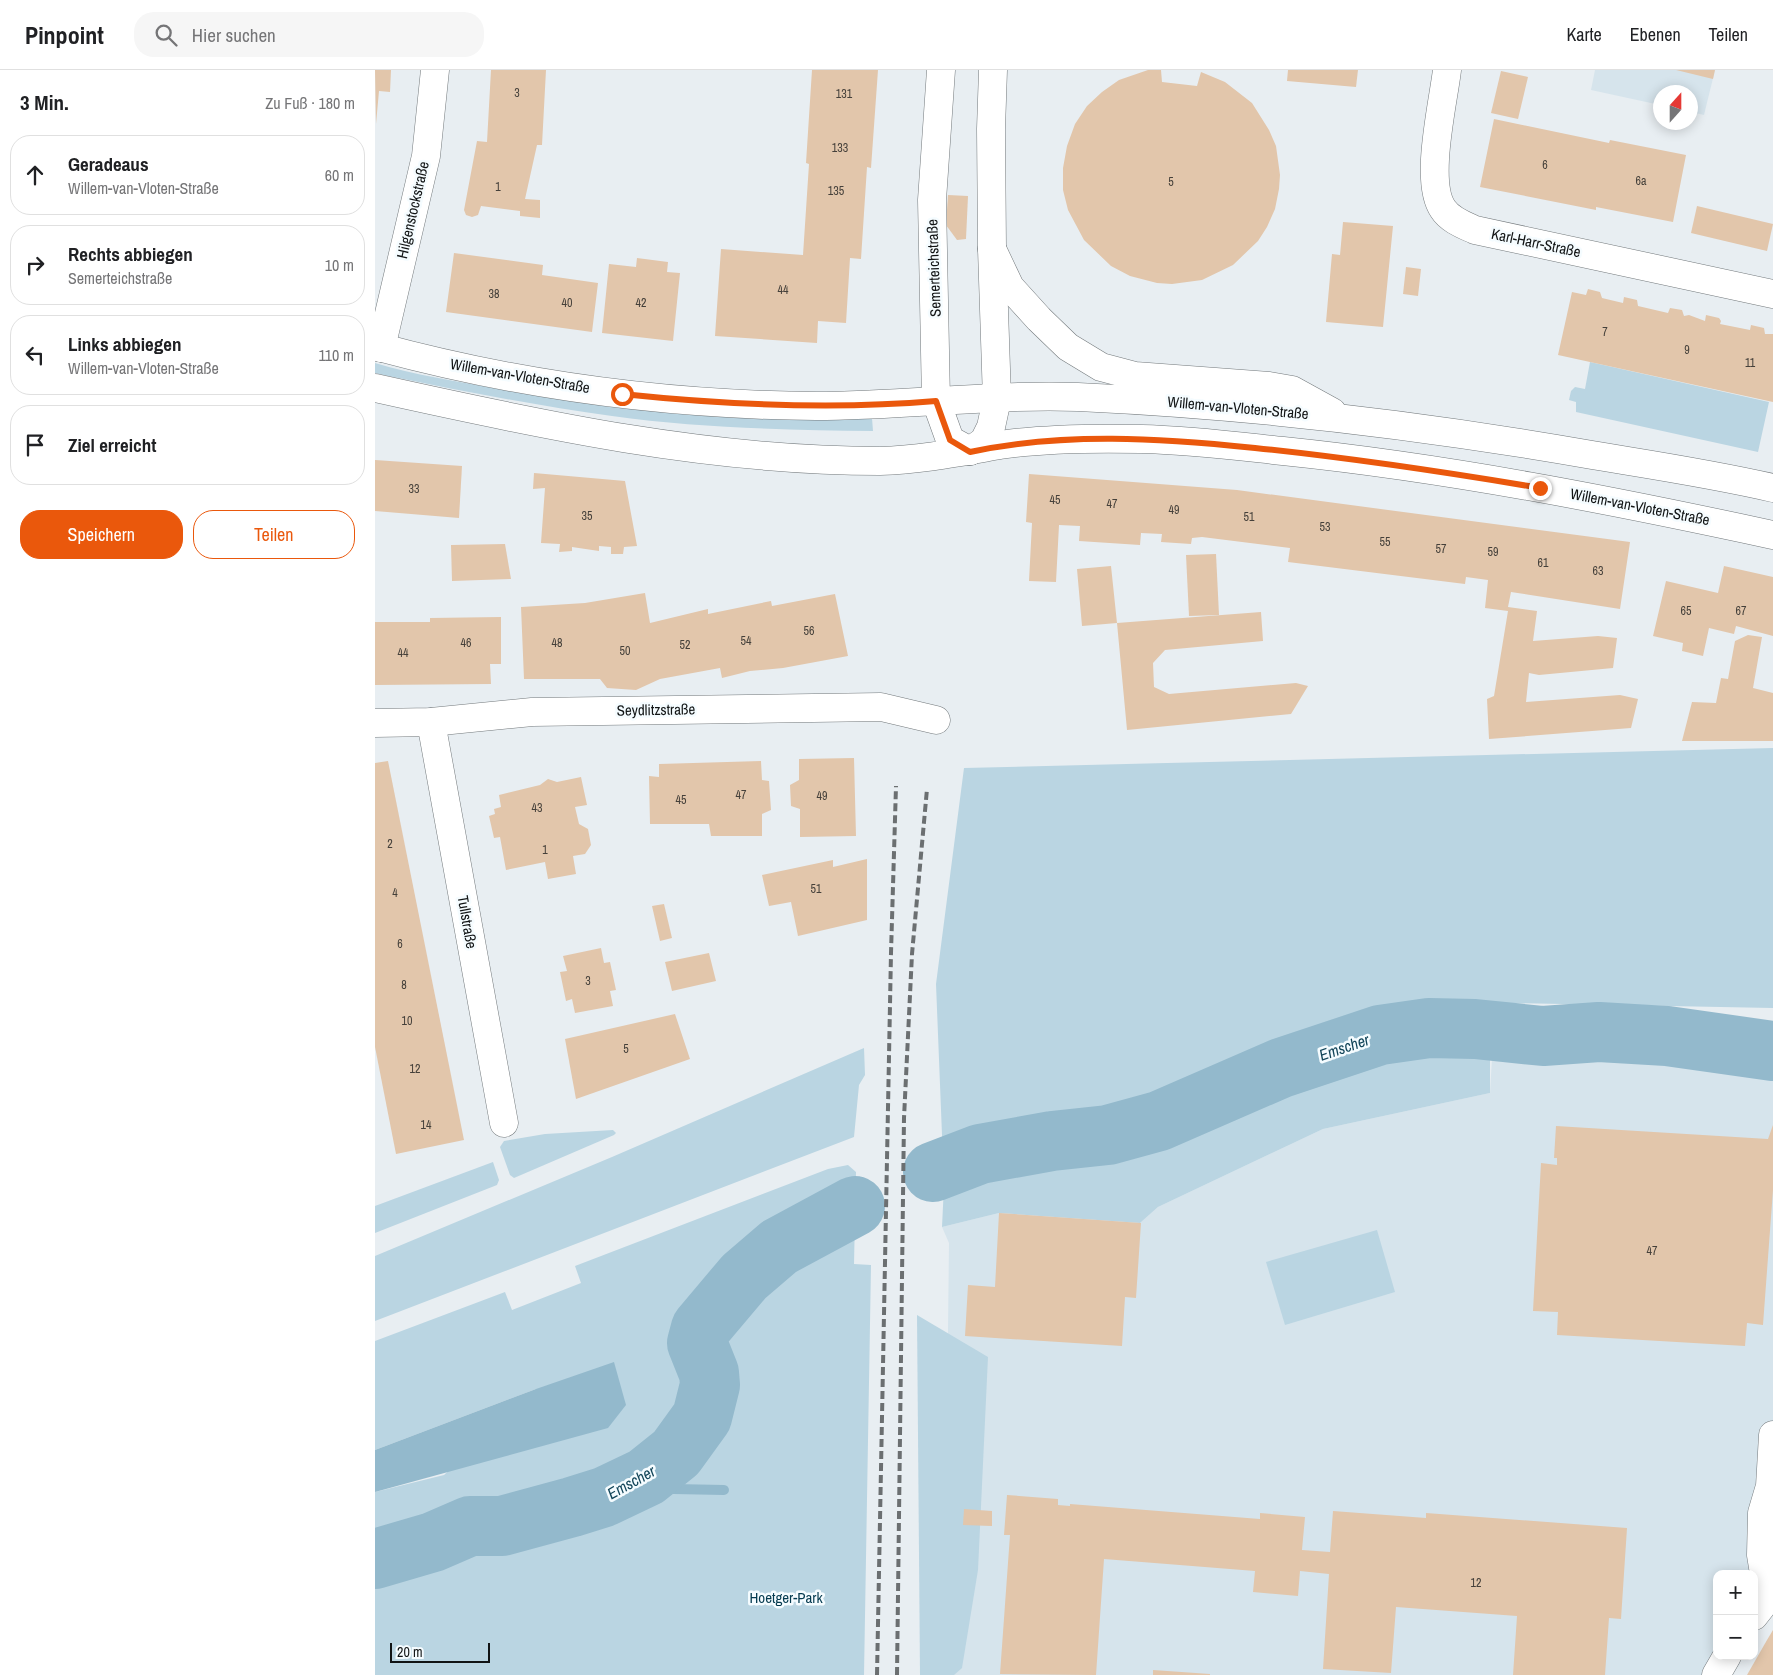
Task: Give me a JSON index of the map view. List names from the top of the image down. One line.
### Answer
{"streets":{"main road":["Hilgenstockstraße","Karl-Harr-Straße","Semerteichstraße","Willem-van-Vloten-Straße","Seydlitzstraße","Tullstraße"]},"crossings":[["Hilgenstockstraße","Willem-van-Vloten-Straße"],["Semerteichstraße","Willem-van-Vloten-Straße"],["Seydlitzstraße","Tullstraße"]],"water":["Emscher"],"parks":["Hoetger-Park"],"house_numbers":["3","131","133","6","6a","5","1","135","44","38","40","42","7","9","11","33","45","47","49","35","51","53","55","57","59","61","63","65","67","56","54","46","48","52","50","44","47","49","45","43","2","1","51","4","6","3","8","10","5","12","14","47","12"],"scale_bar":"20 m","north":"top","page":{"header":"Pinpoint","search":"Hier suchen","nav":["Karte","Ebenen","Teilen"],"heading":["3 Min.","Zu Fuß · 180 m"],"list":[["Geradeaus","Willem-van-Vloten-Straße","60 m"],["Rechts abbiegen","Semerteichstraße","10 m"],["Links abbiegen","Willem-van-Vloten-Straße","110 m"],"Ziel erreicht"],"buttons":["Speichern","Teilen"],"map_buttons":["+","−"],"scale":"20 m"}}
